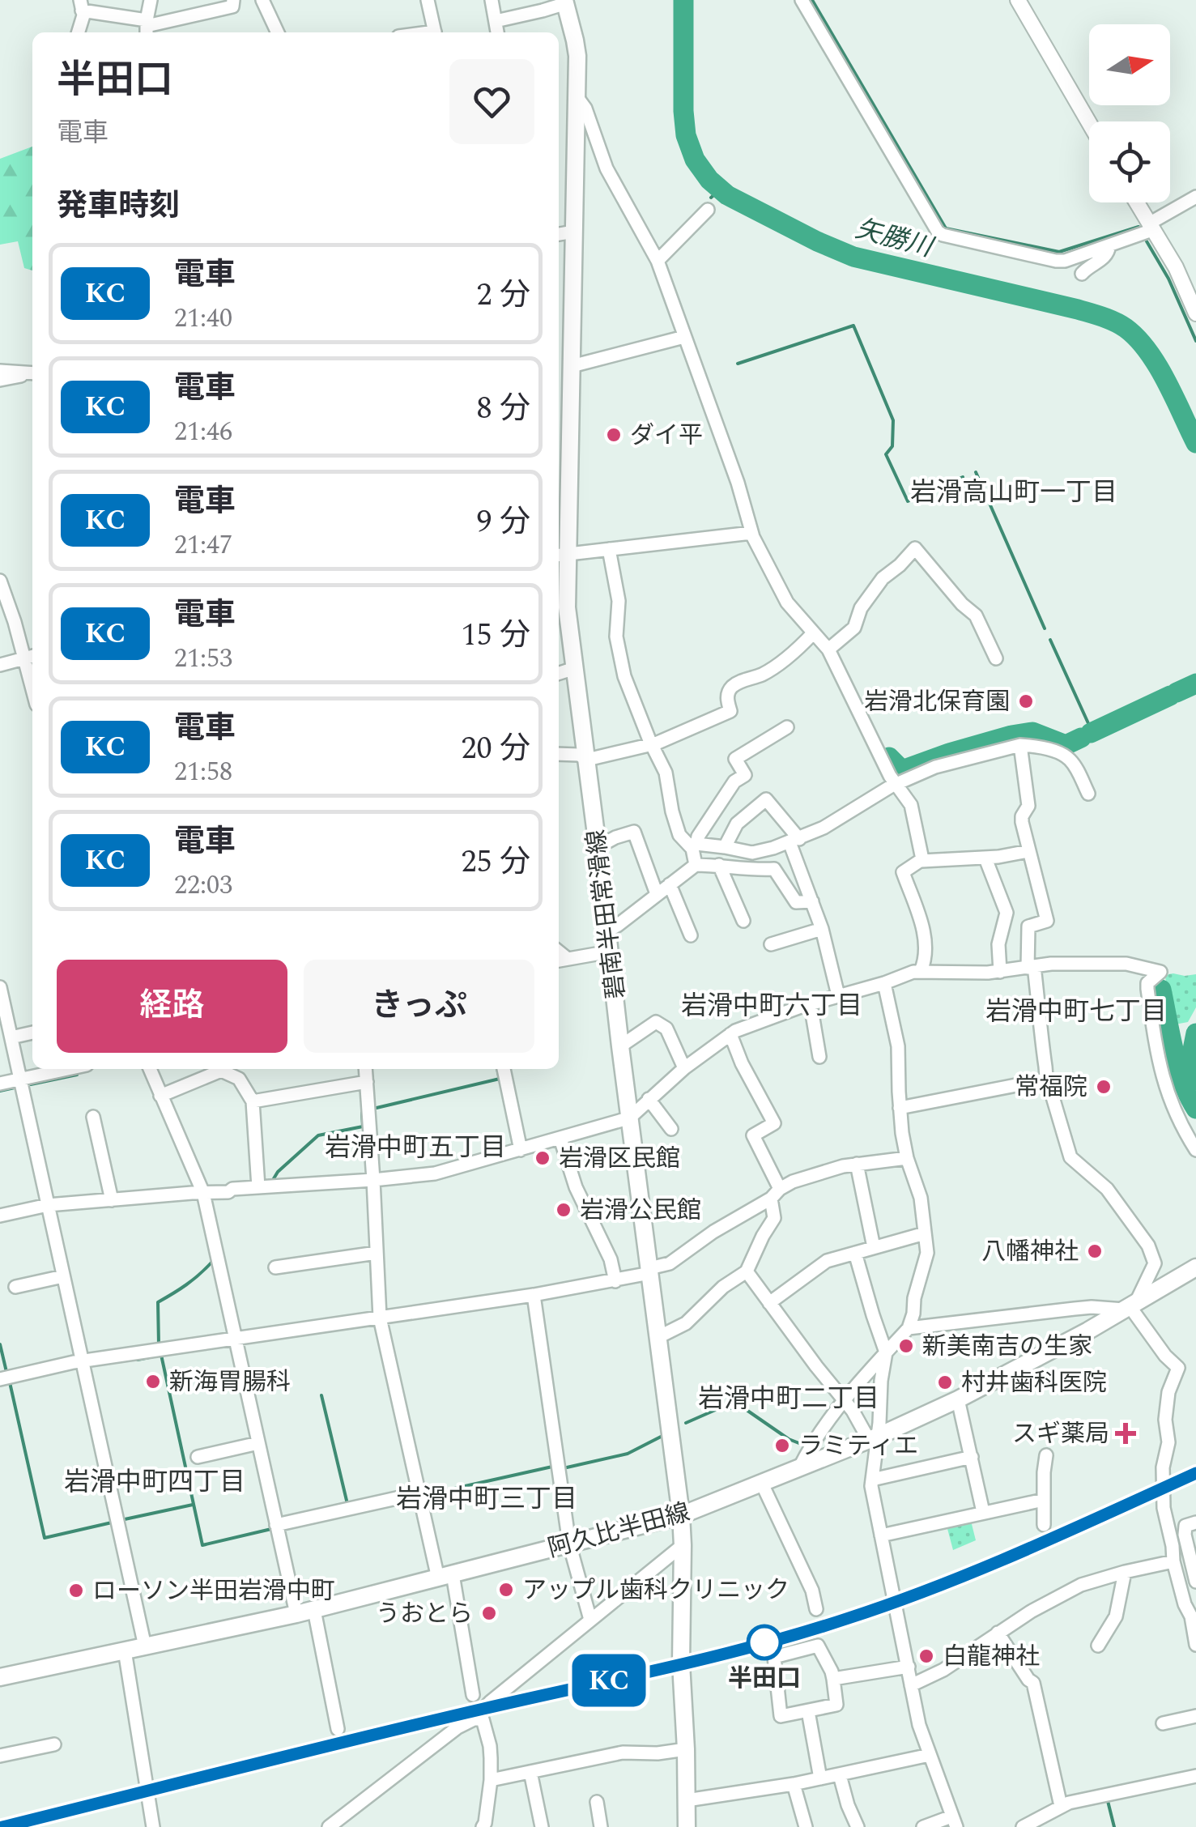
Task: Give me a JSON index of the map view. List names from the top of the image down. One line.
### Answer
{"streets":{"main road":["碧南半田常滑線","阿久比半田線"]},"crossings":[["碧南半田常滑線","阿久比半田線"]],"districts":["岩滑高山町一丁目","岩滑中町六丁目","岩滑中町七丁目","岩滑中町五丁目","岩滑中町二丁目","岩滑中町四丁目","岩滑中町三丁目"],"water":["矢勝川"],"places":{"other":["ダイ平","岩滑北保育園","常福院","岩滑区民館","岩滑公民館","八幡神社","新美南吉の生家","新海胃腸科","村井歯科医院","ラミティエ","アップル歯科クリニック","ローソン半田岩滑中町","うおとら","半田口","白龍神社"],"health":["スギ薬局"]},"north":"right","page":{"on_map":"KC","heading":[["半田口","電車"],"発車時刻"],"list":[{"mark":"KC","name":"電車","note":"21:40","value":"2 分"},{"mark":"KC","name":"電車","note":"21:46","value":"8 分"},{"mark":"KC","name":"電車","note":"21:47","value":"9 分"},{"mark":"KC","name":"電車","note":"21:53","value":"15 分"},{"mark":"KC","name":"電車","note":"21:58","value":"20 分"},{"mark":"KC","name":"電車","note":"22:03","value":"25 分"}],"buttons":["経路","きっぷ"]}}
